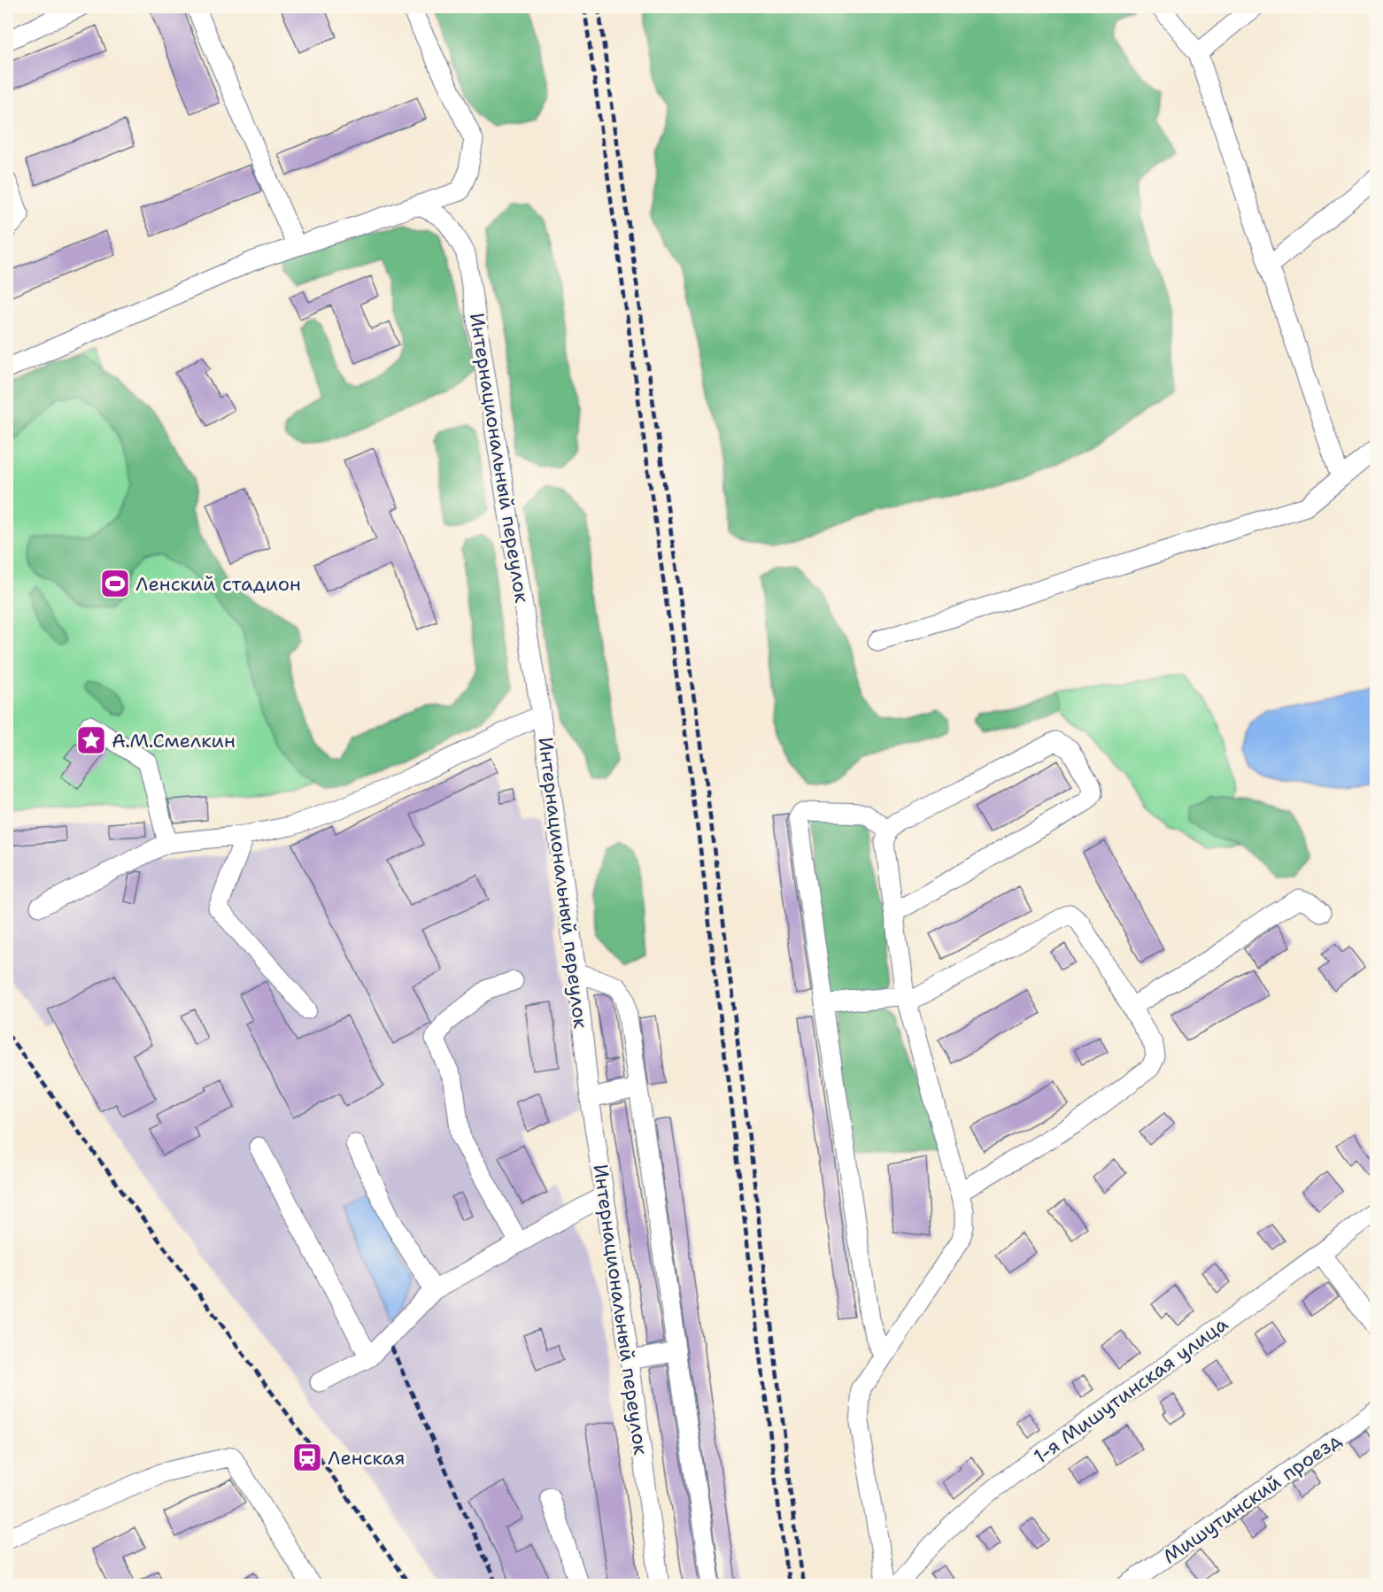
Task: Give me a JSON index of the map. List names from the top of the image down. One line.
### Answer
{"streets":{"street":["Интернациональный переулок","1-я Мишутинская улица","Мишутинский проезд"]},"places":{"sports":["Ленский стадион"],"place":["А.М.Смелкин"],"station":["Ленская"]}}
